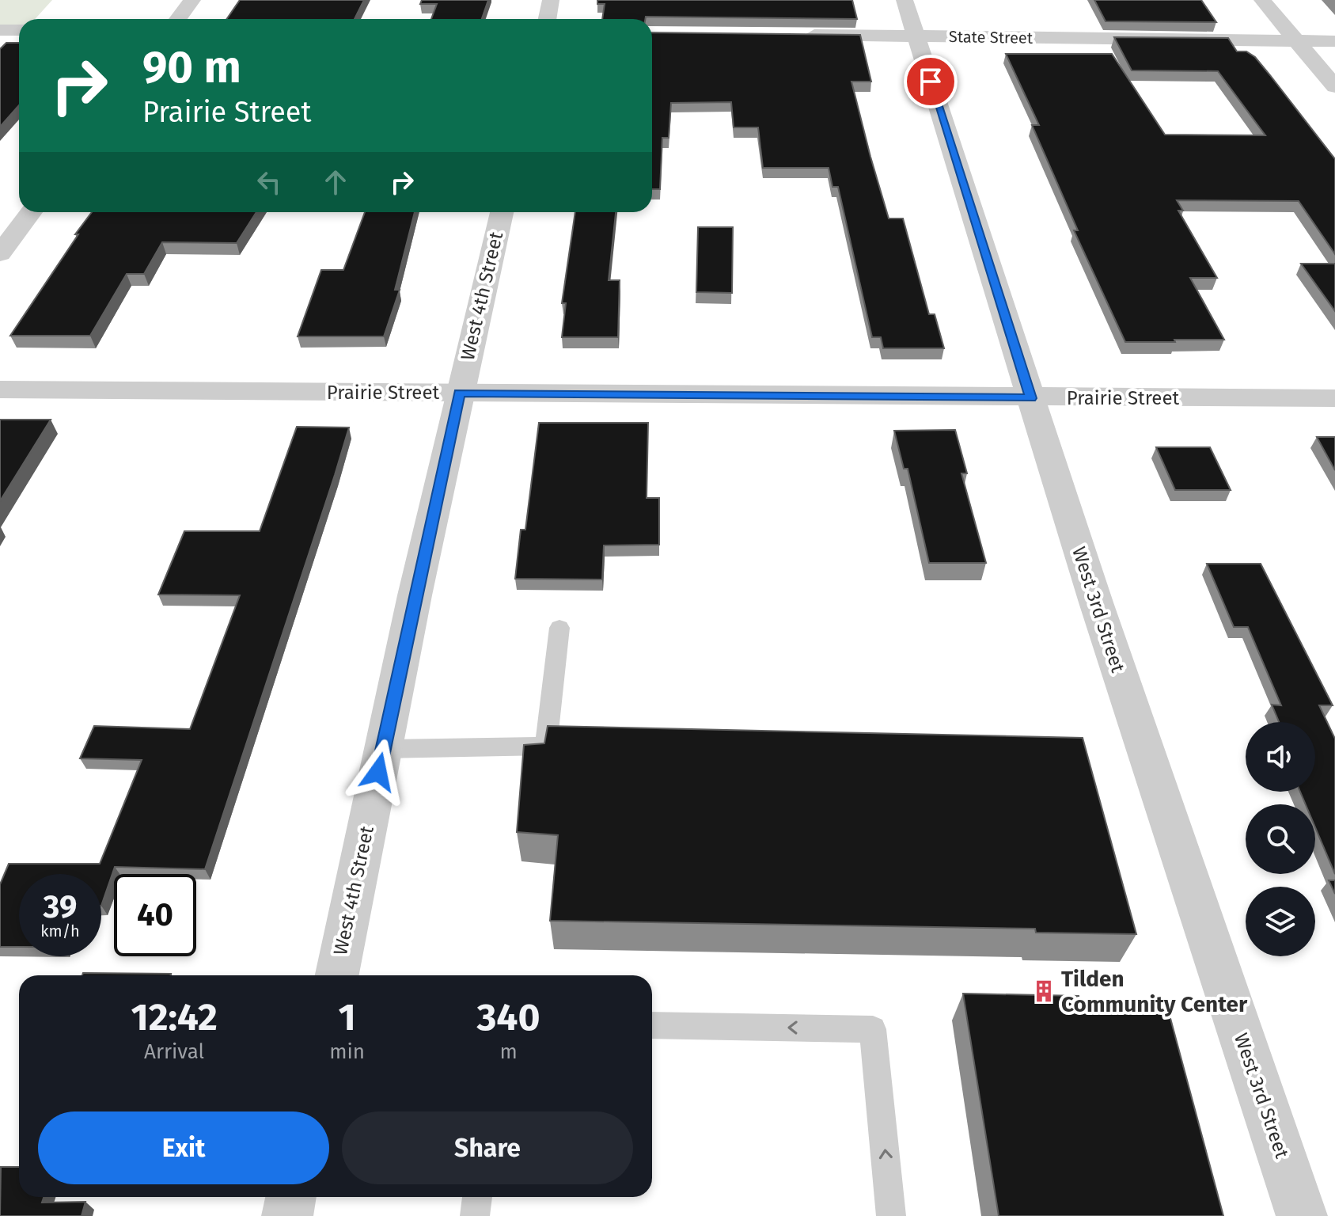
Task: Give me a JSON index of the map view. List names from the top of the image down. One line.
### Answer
{"streets":{"street":["State Street","West 4th Street","Prairie Street","West 3rd Street"]},"crossings":[["State Street","West 3rd Street"],["West 4th Street","Prairie Street"],["Prairie Street","West 3rd Street"]],"places":{"building":["Tilden Community Center"]},"page":{"turn":["90 m","Prairie Street"],"speed":"39 km/h","limit":"40","eta":["12:42","Arrival","1","min","340","m"],"buttons":["Exit","Share"]}}
